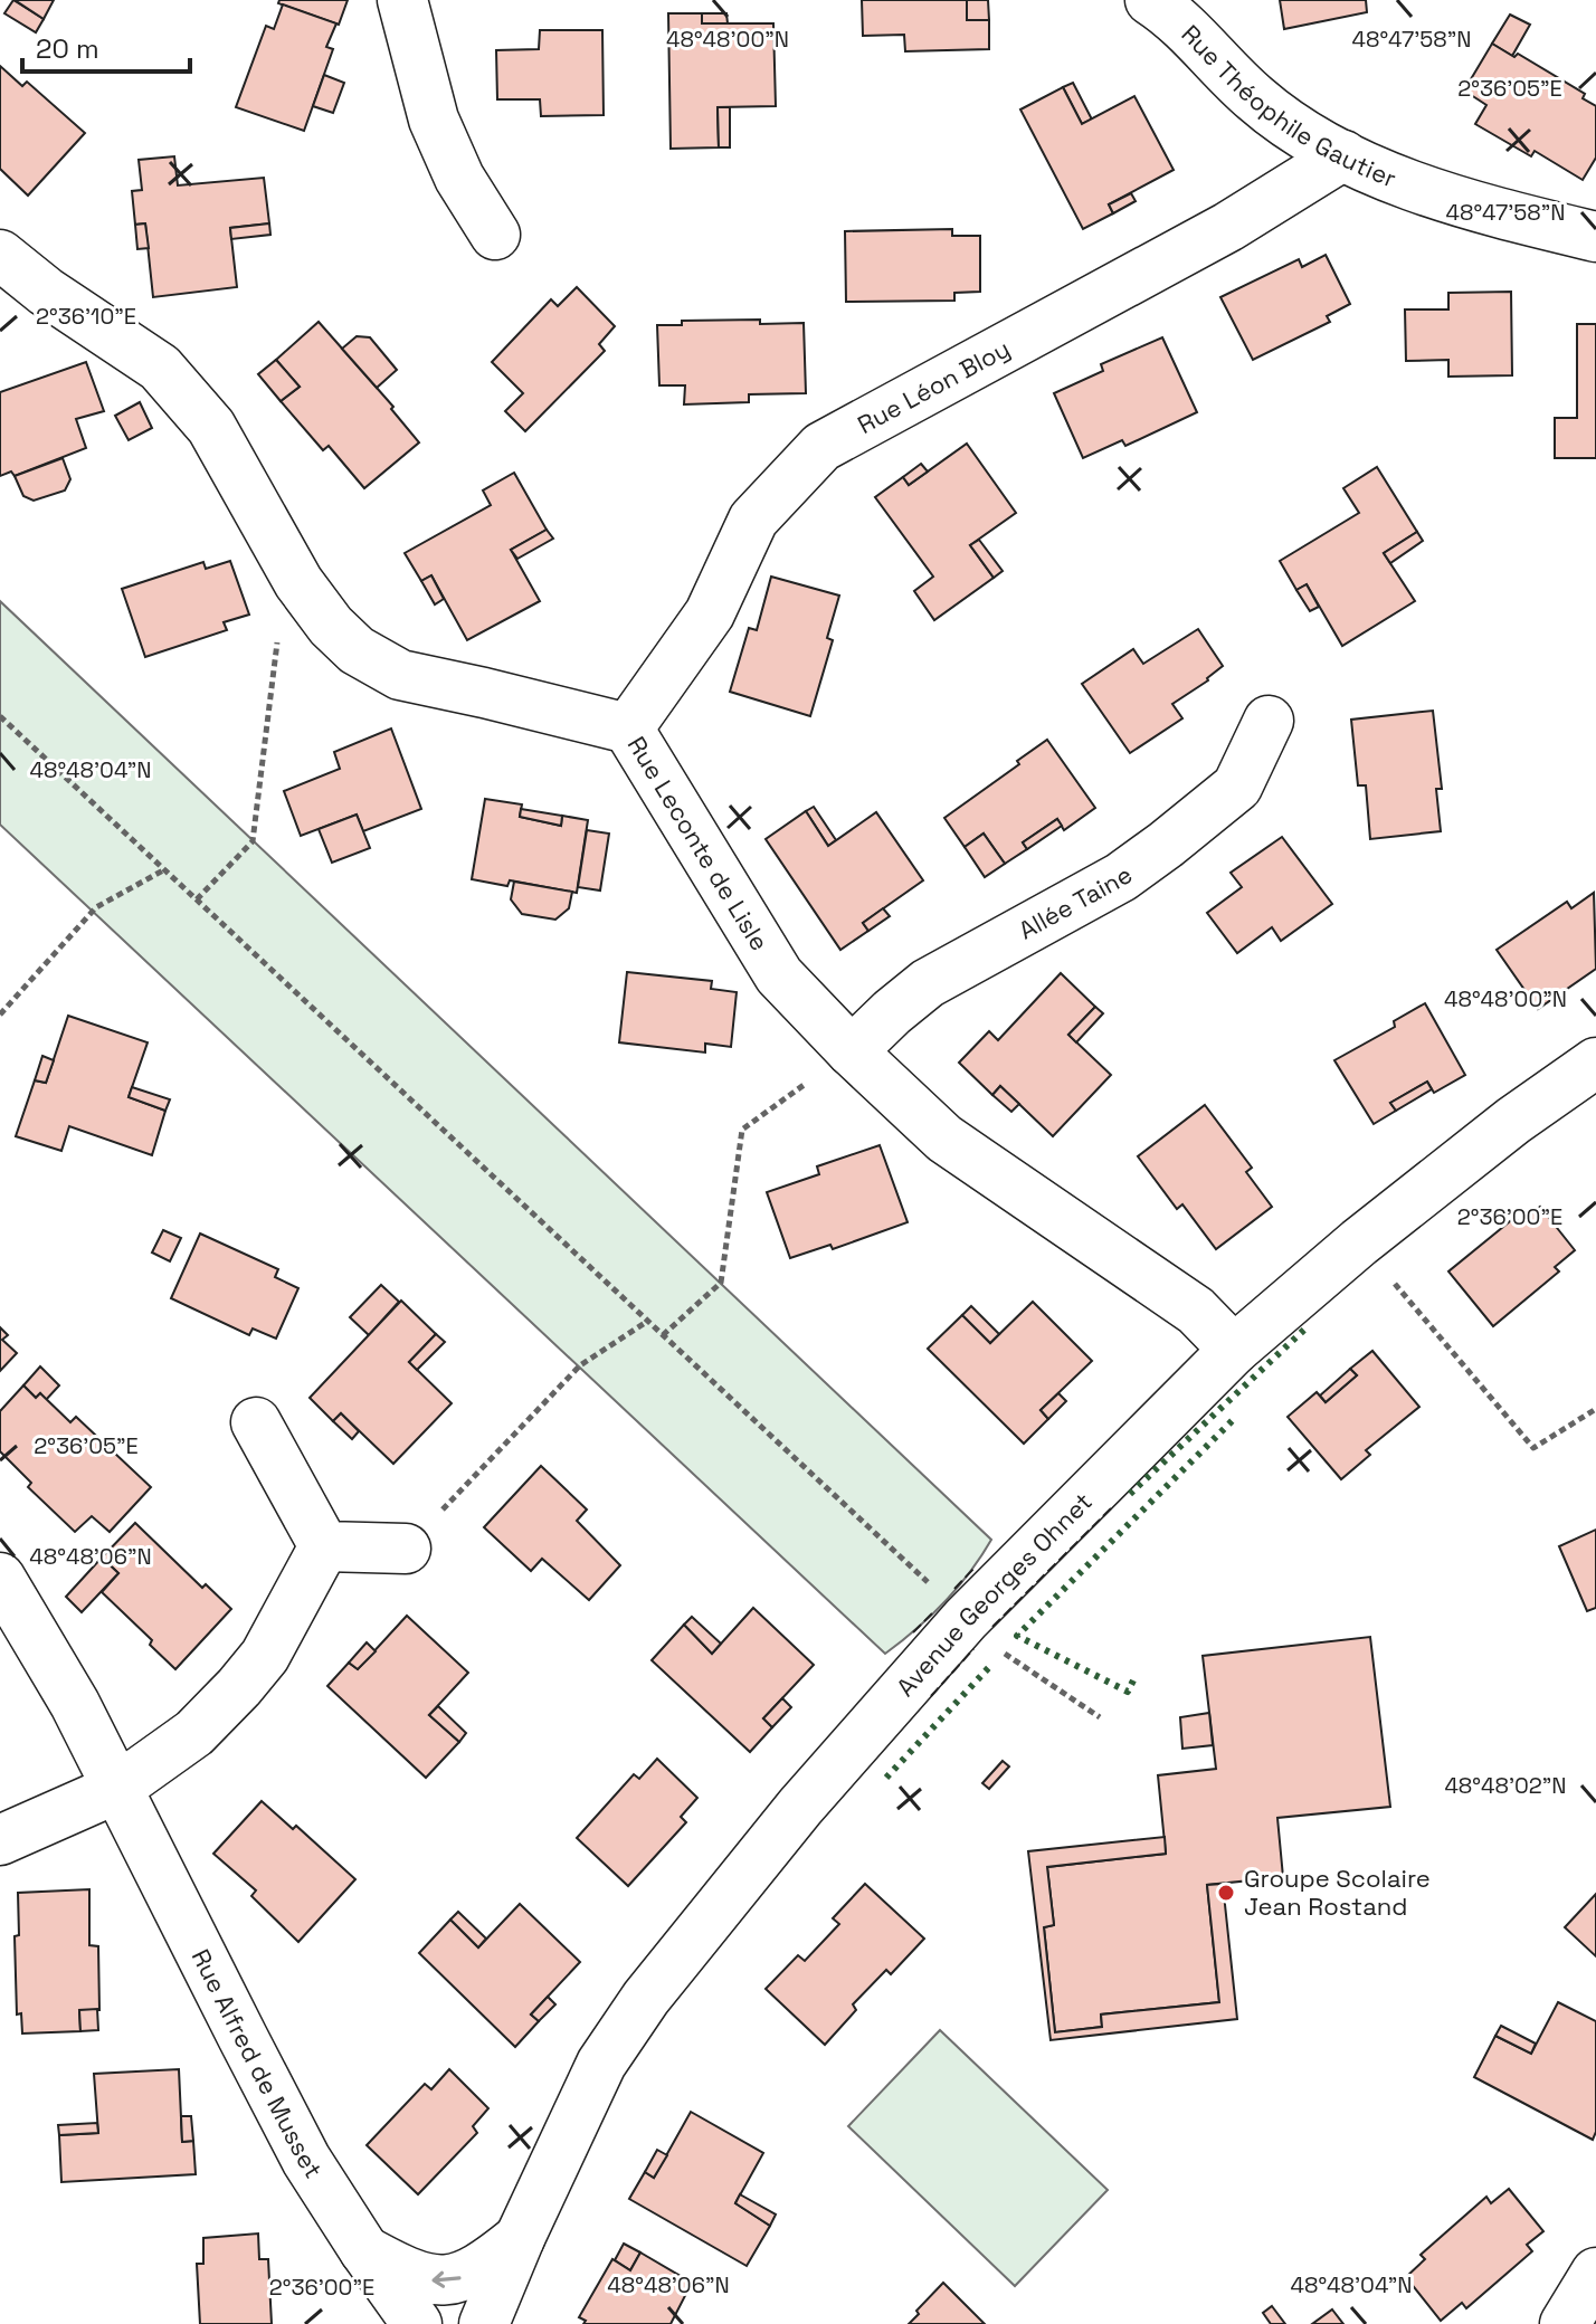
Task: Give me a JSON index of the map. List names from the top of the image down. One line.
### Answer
{"streets":{"street":["Rue Théophile Gautier","Rue Léon Bloy","Rue Leconte de Lisle","Allée Taine","Avenue Georges Ohnet","Rue Alfred de Musset"]},"crossings":[["Rue Théophile Gautier","Rue Léon Bloy"],["Rue Léon Bloy","Rue Leconte de Lisle"],["Rue Leconte de Lisle","Allée Taine"],["Rue Leconte de Lisle","Avenue Georges Ohnet"],["Avenue Georges Ohnet","Rue Alfred de Musset"]],"places":["Groupe Scolaire Jean Rostand"],"scale_bar":"20 m","coordinates":["48°48'00\"N","48°47'58\"N","2°36'05\"E","2°36'10\"E","48°48'04\"N","2°36'00\"E","48°48'06\"N","48°48'02\"N"]}
